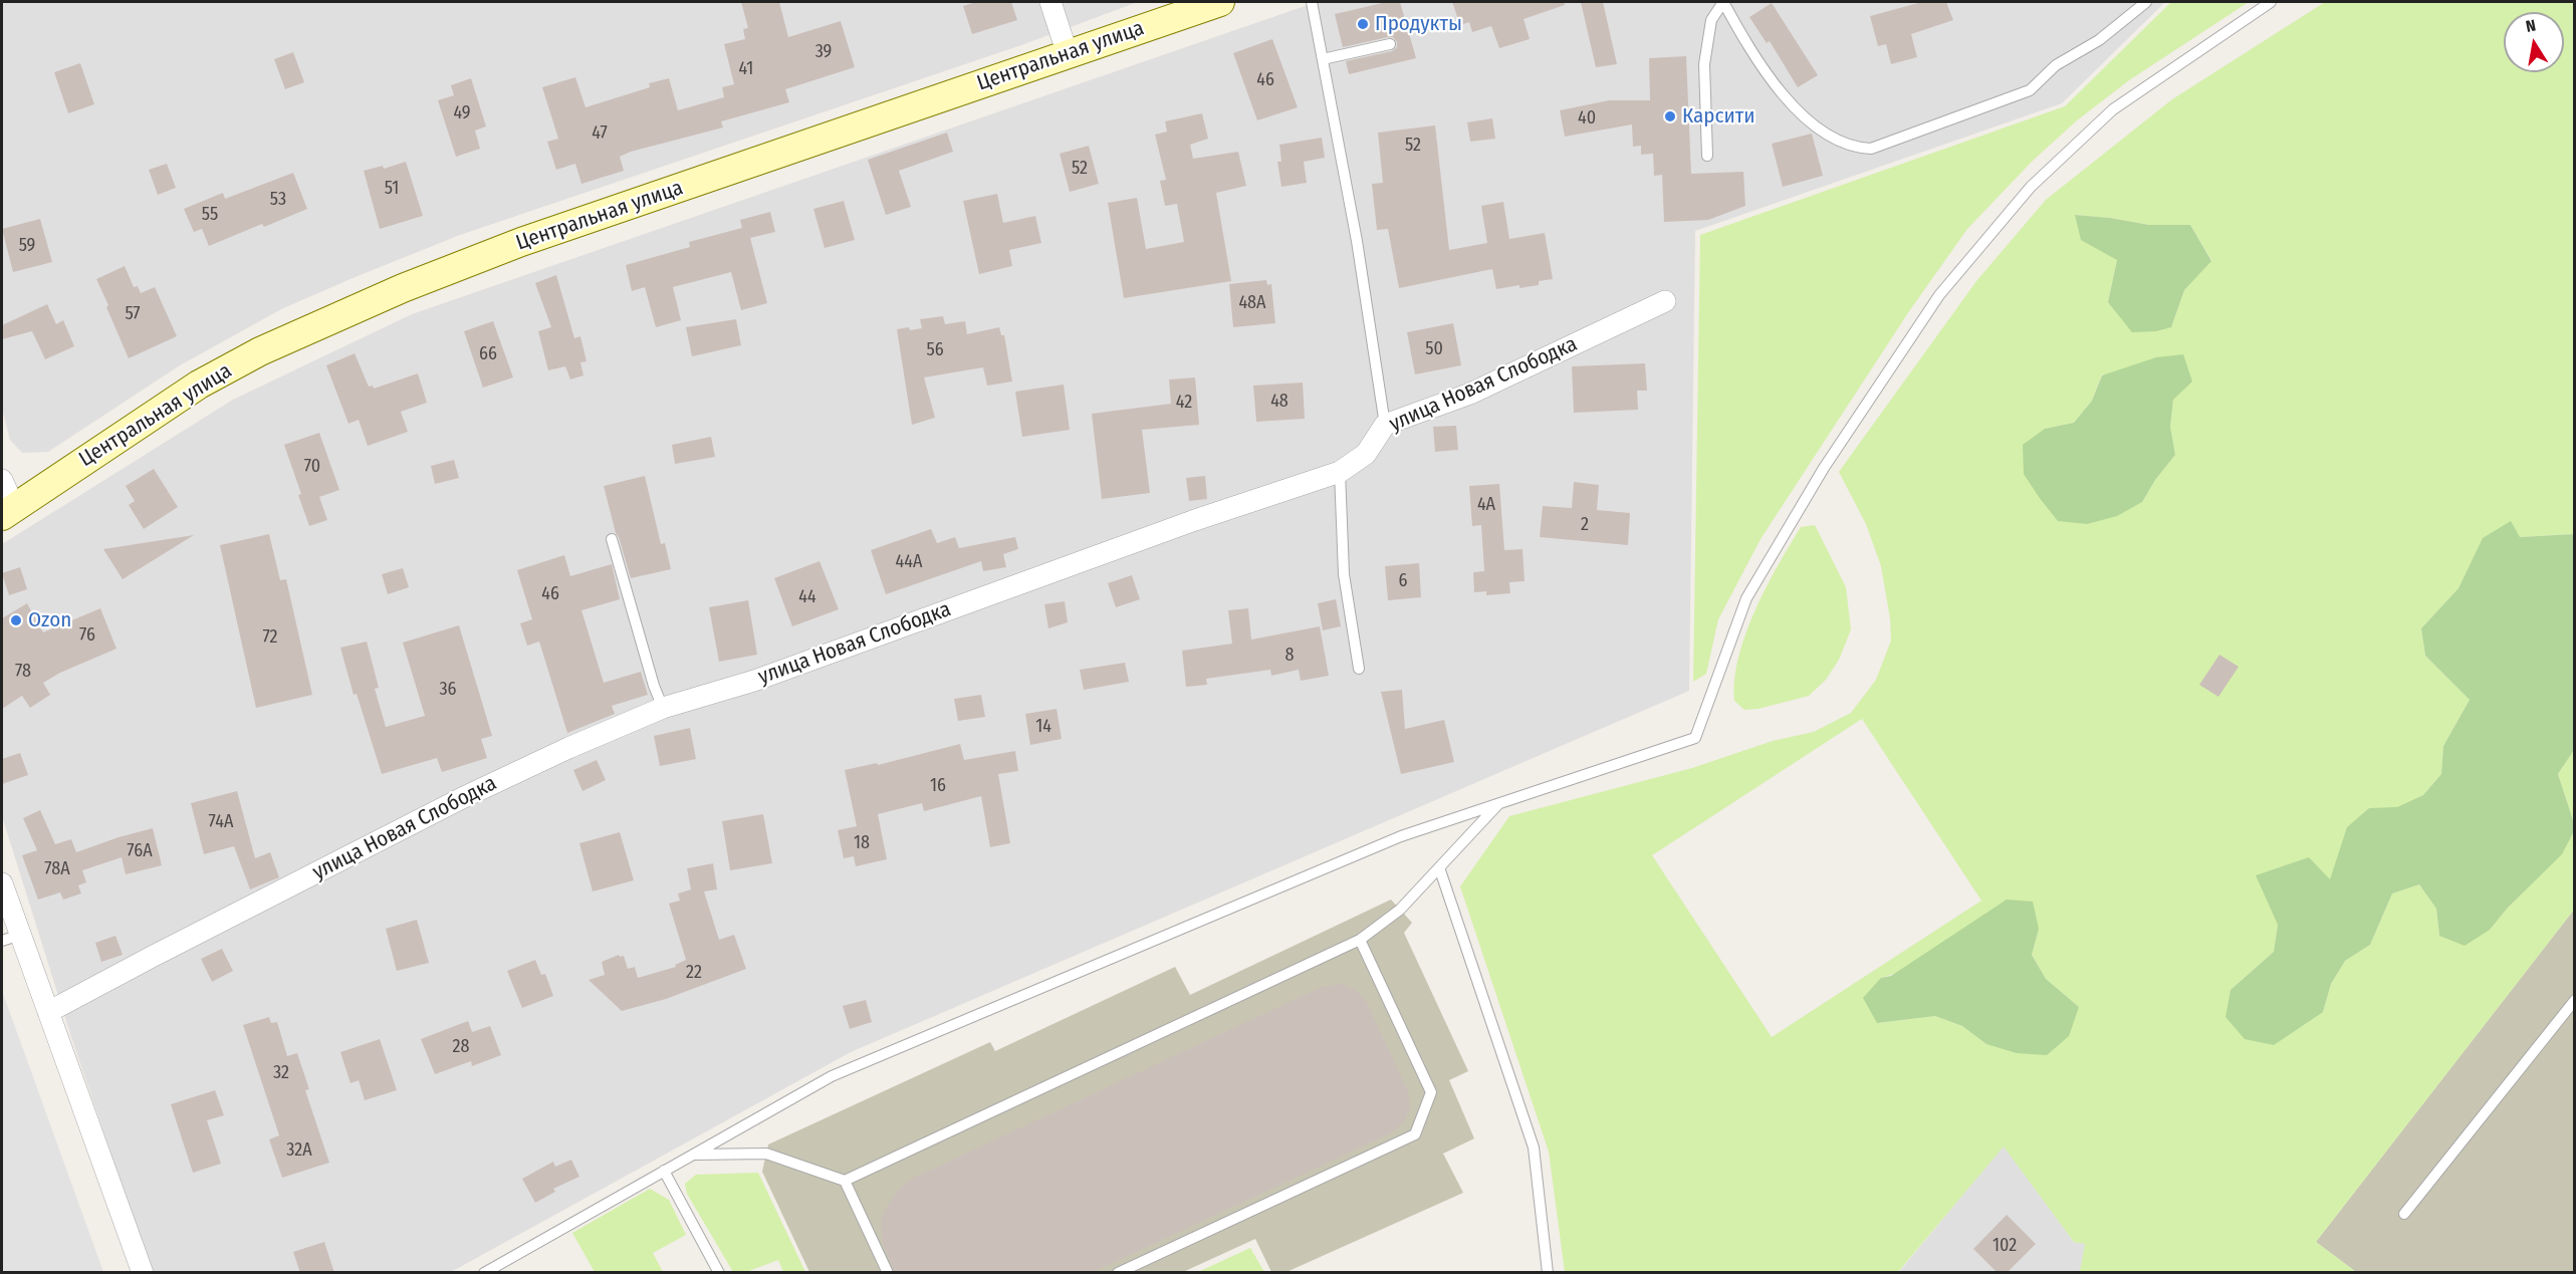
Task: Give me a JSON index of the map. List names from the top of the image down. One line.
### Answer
{"streets":{"main road":["Центральная улица"],"street":["улица Новая Слободка"]},"places":["Продукты","Карсити","Ozon"],"house_numbers":["39","41","46","49","40","47","52","52","51","53","55","59","48А","57","50","56","66","48","42","70","4А","2","44А","6","46","44","76","72","8","78","36","14","16","74А","18","76А","78А","22","28","32","32А","102"],"north":"top"}
